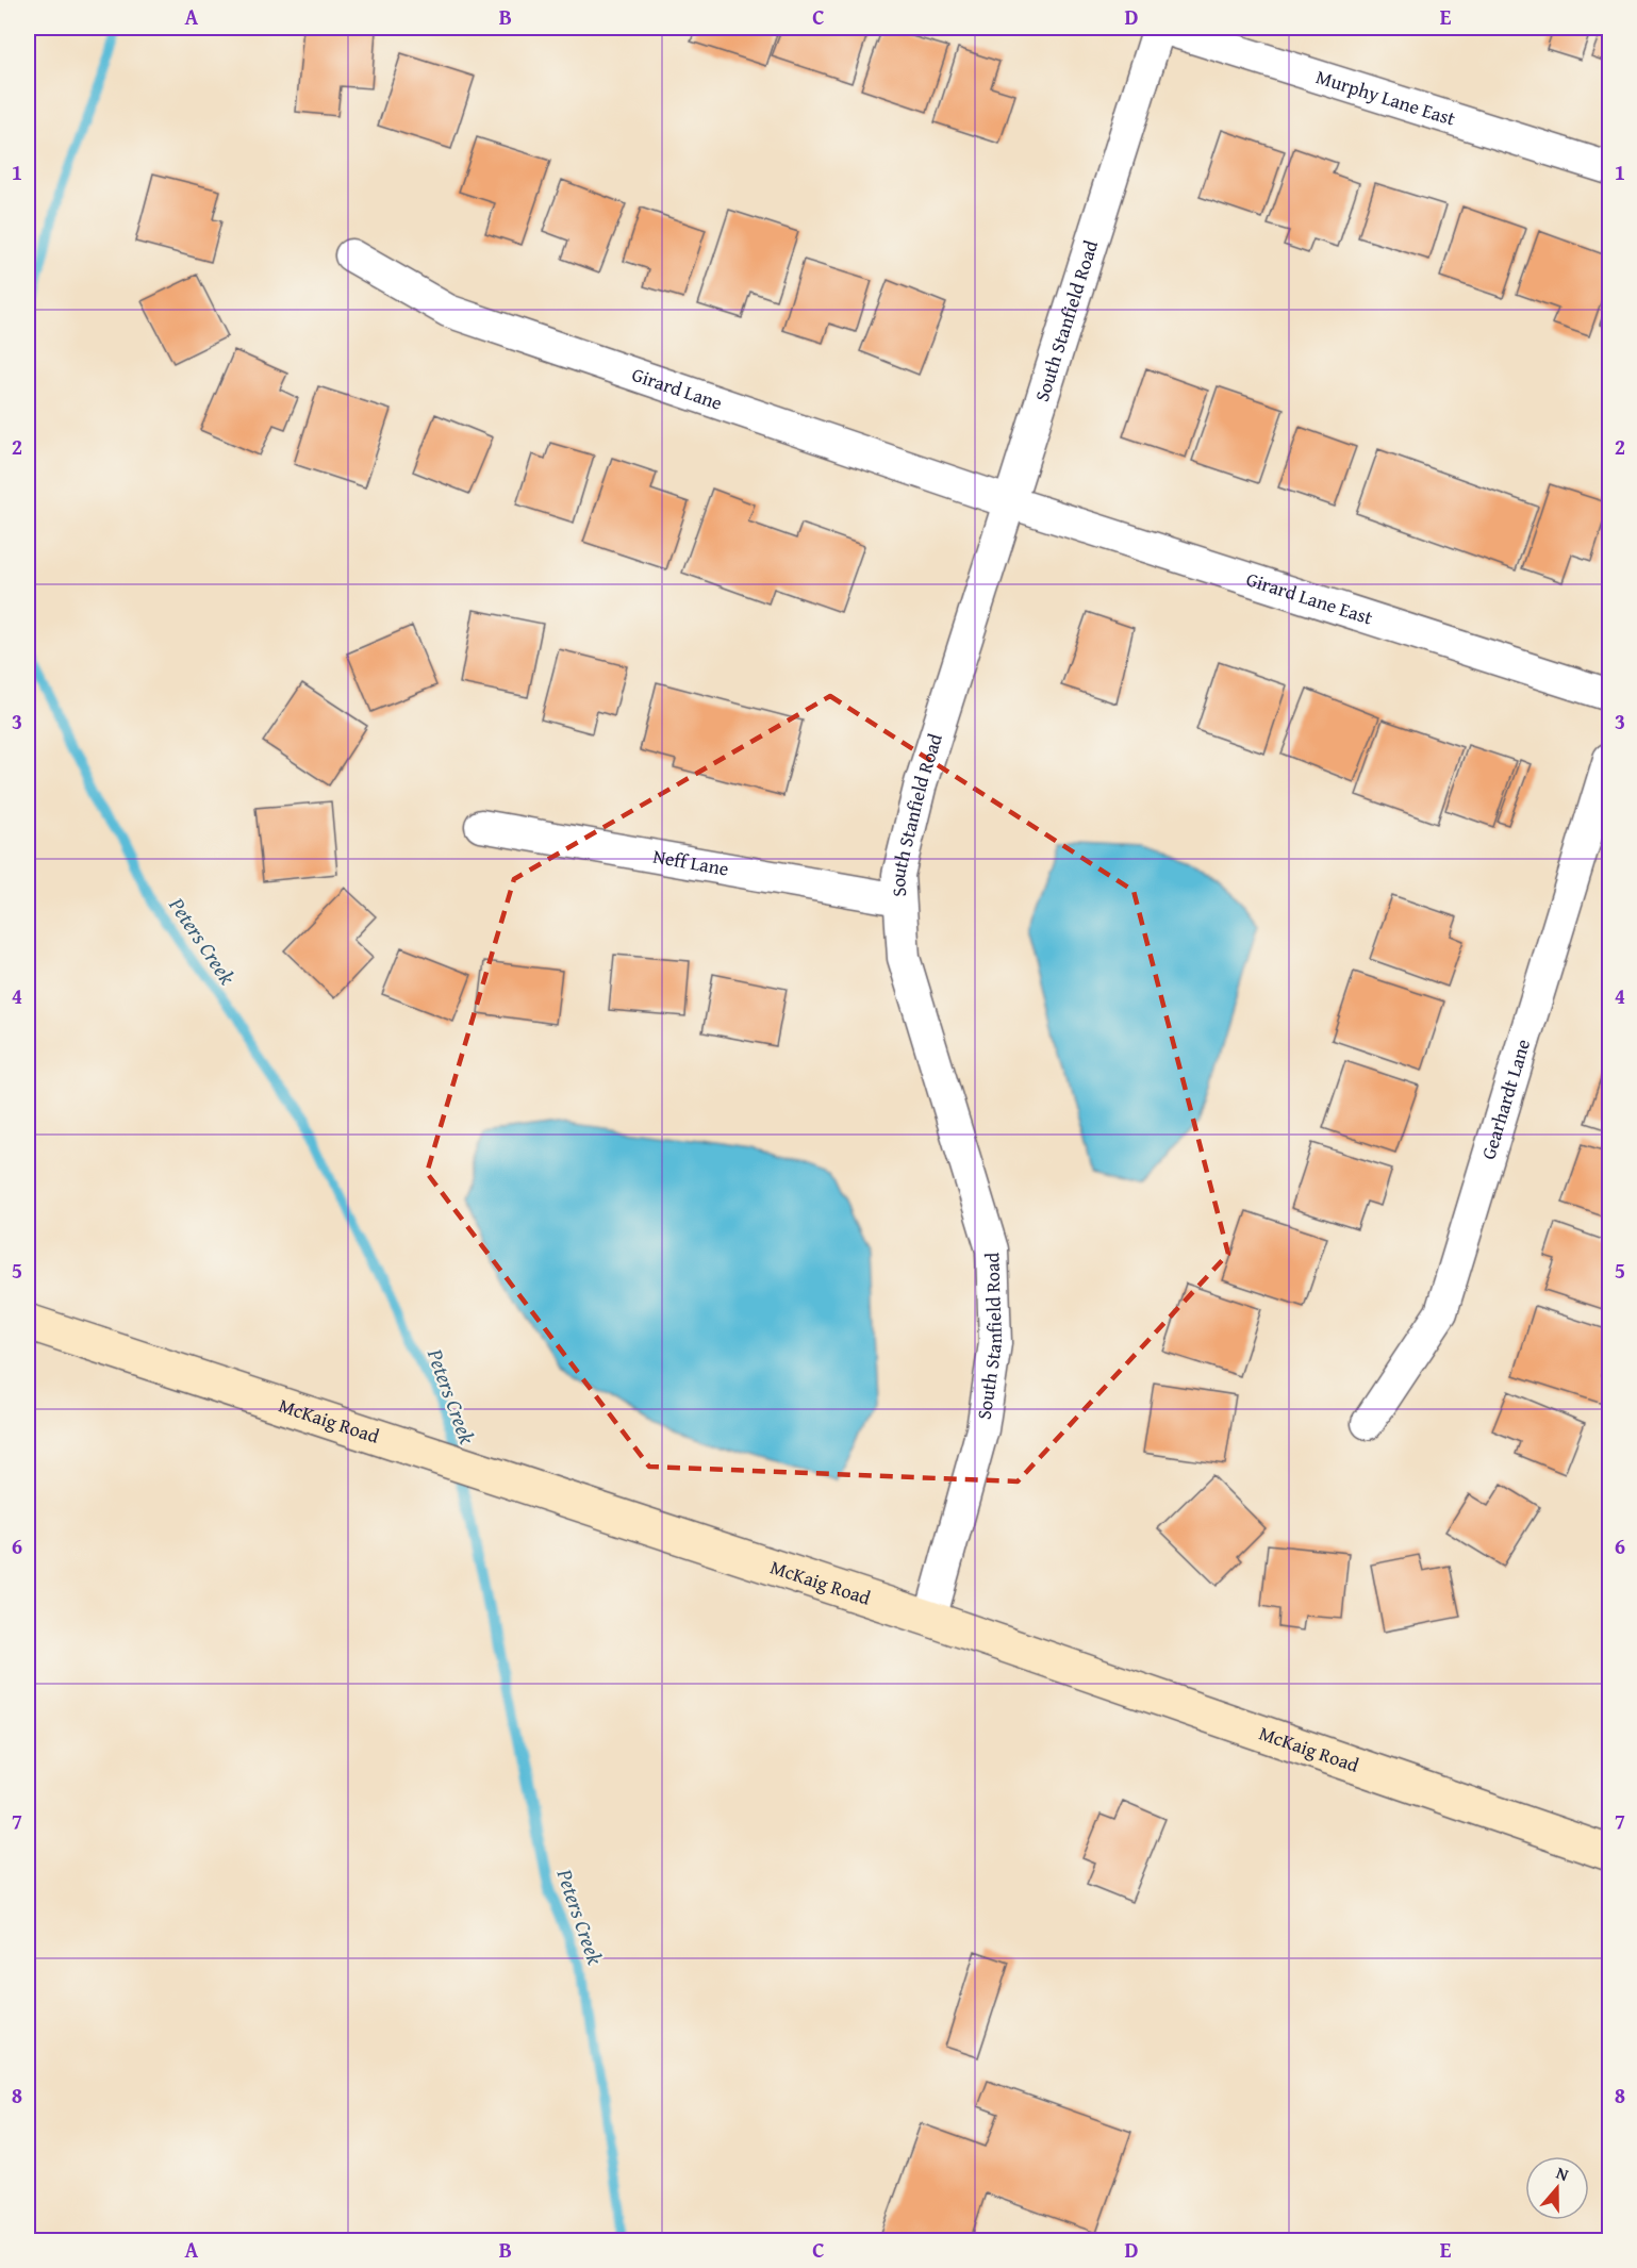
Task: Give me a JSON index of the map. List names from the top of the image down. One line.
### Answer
{"streets":{"street":["Murphy Lane East","South Stanfield Road","Girard Lane","Girard Lane East","Neff Lane","Gearhardt Lane","McKaig Road"]},"crossings":[["Murphy Lane East","South Stanfield Road"],["South Stanfield Road","Girard Lane"],["South Stanfield Road","Girard Lane East"],["South Stanfield Road","Neff Lane"],["South Stanfield Road","McKaig Road"],["Girard Lane","Girard Lane East"]],"water":["Peters Creek"],"north":"top","grid":{"columns":["A","B","C","D","E"],"rows":["1","2","3","4","5","6","7","8"]}}
